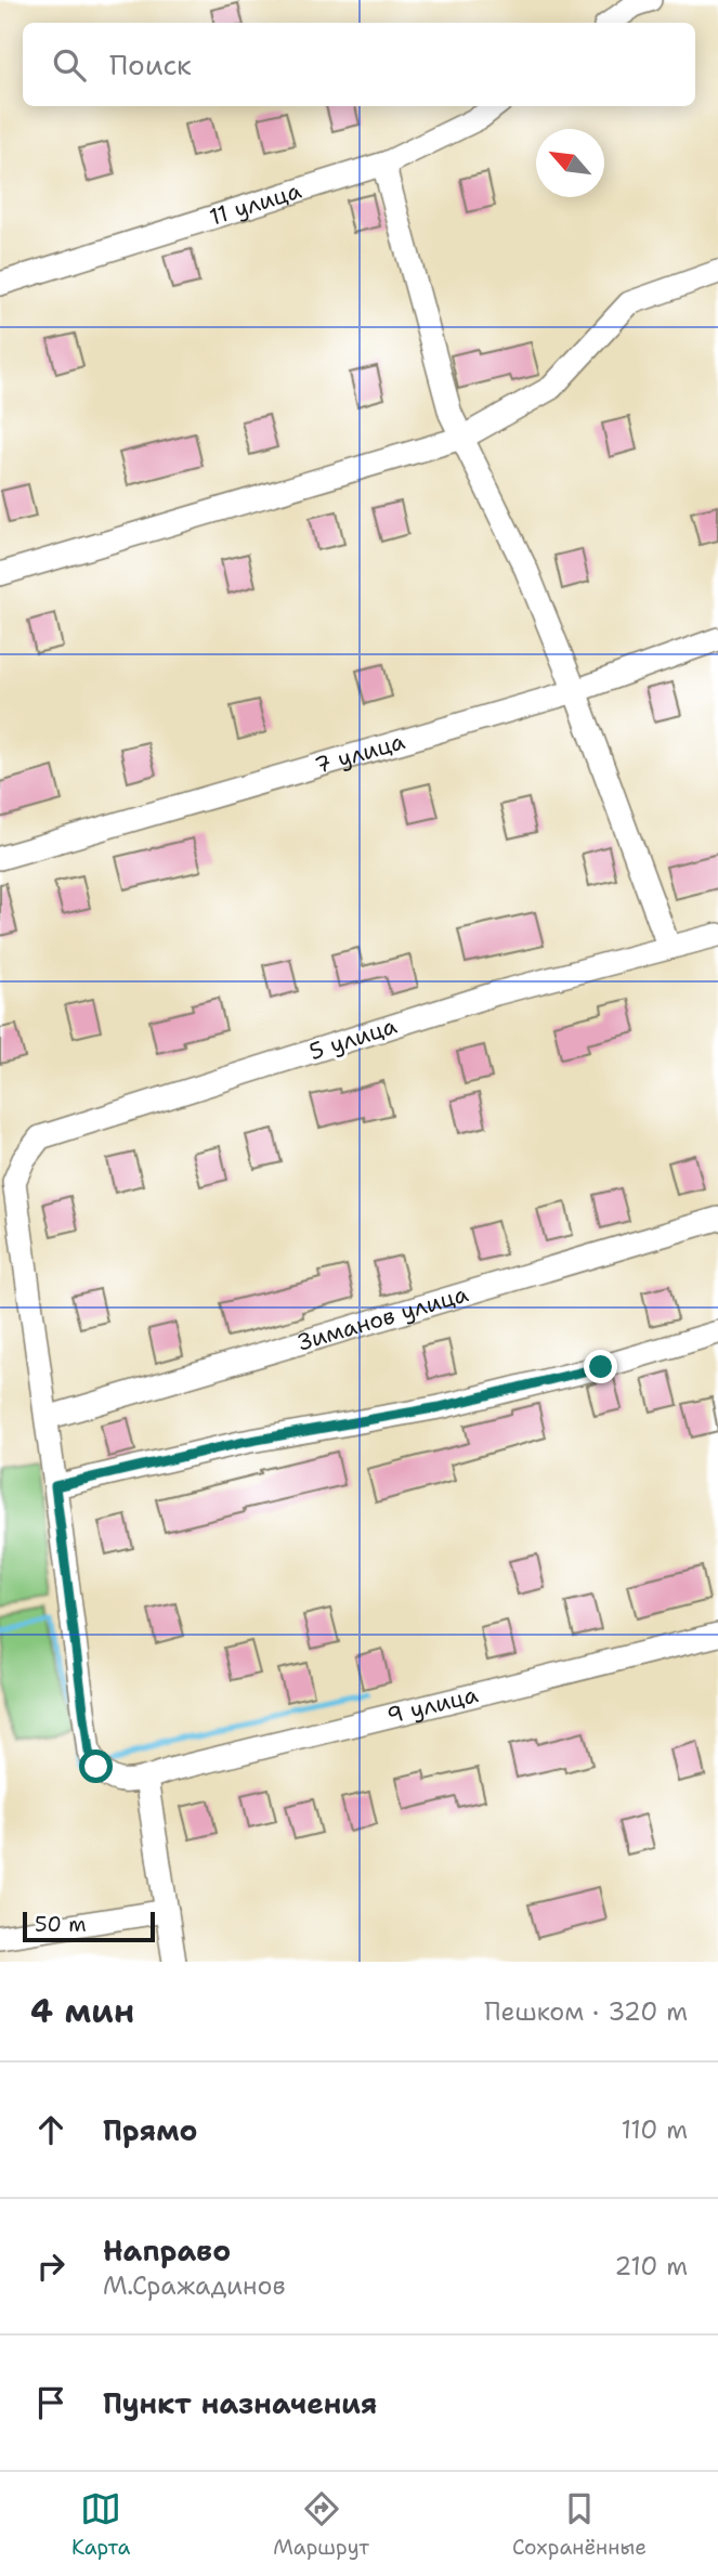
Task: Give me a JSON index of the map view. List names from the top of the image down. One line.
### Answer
{"streets":{"street":["11 улица","7 улица","5 улица","Зиманов улица","9 улица"]},"scale_bar":"50 m","north":"top left","page":{"search":"Поиск","scale":"50 m","heading":["4 мин","Пешком · 320 m"],"list":[["Прямо","110 m"],["Направо","М.Сражадинов","210 m"],"Пункт назначения"],"nav":["Карта","Маршрут","Сохранённые"]}}
